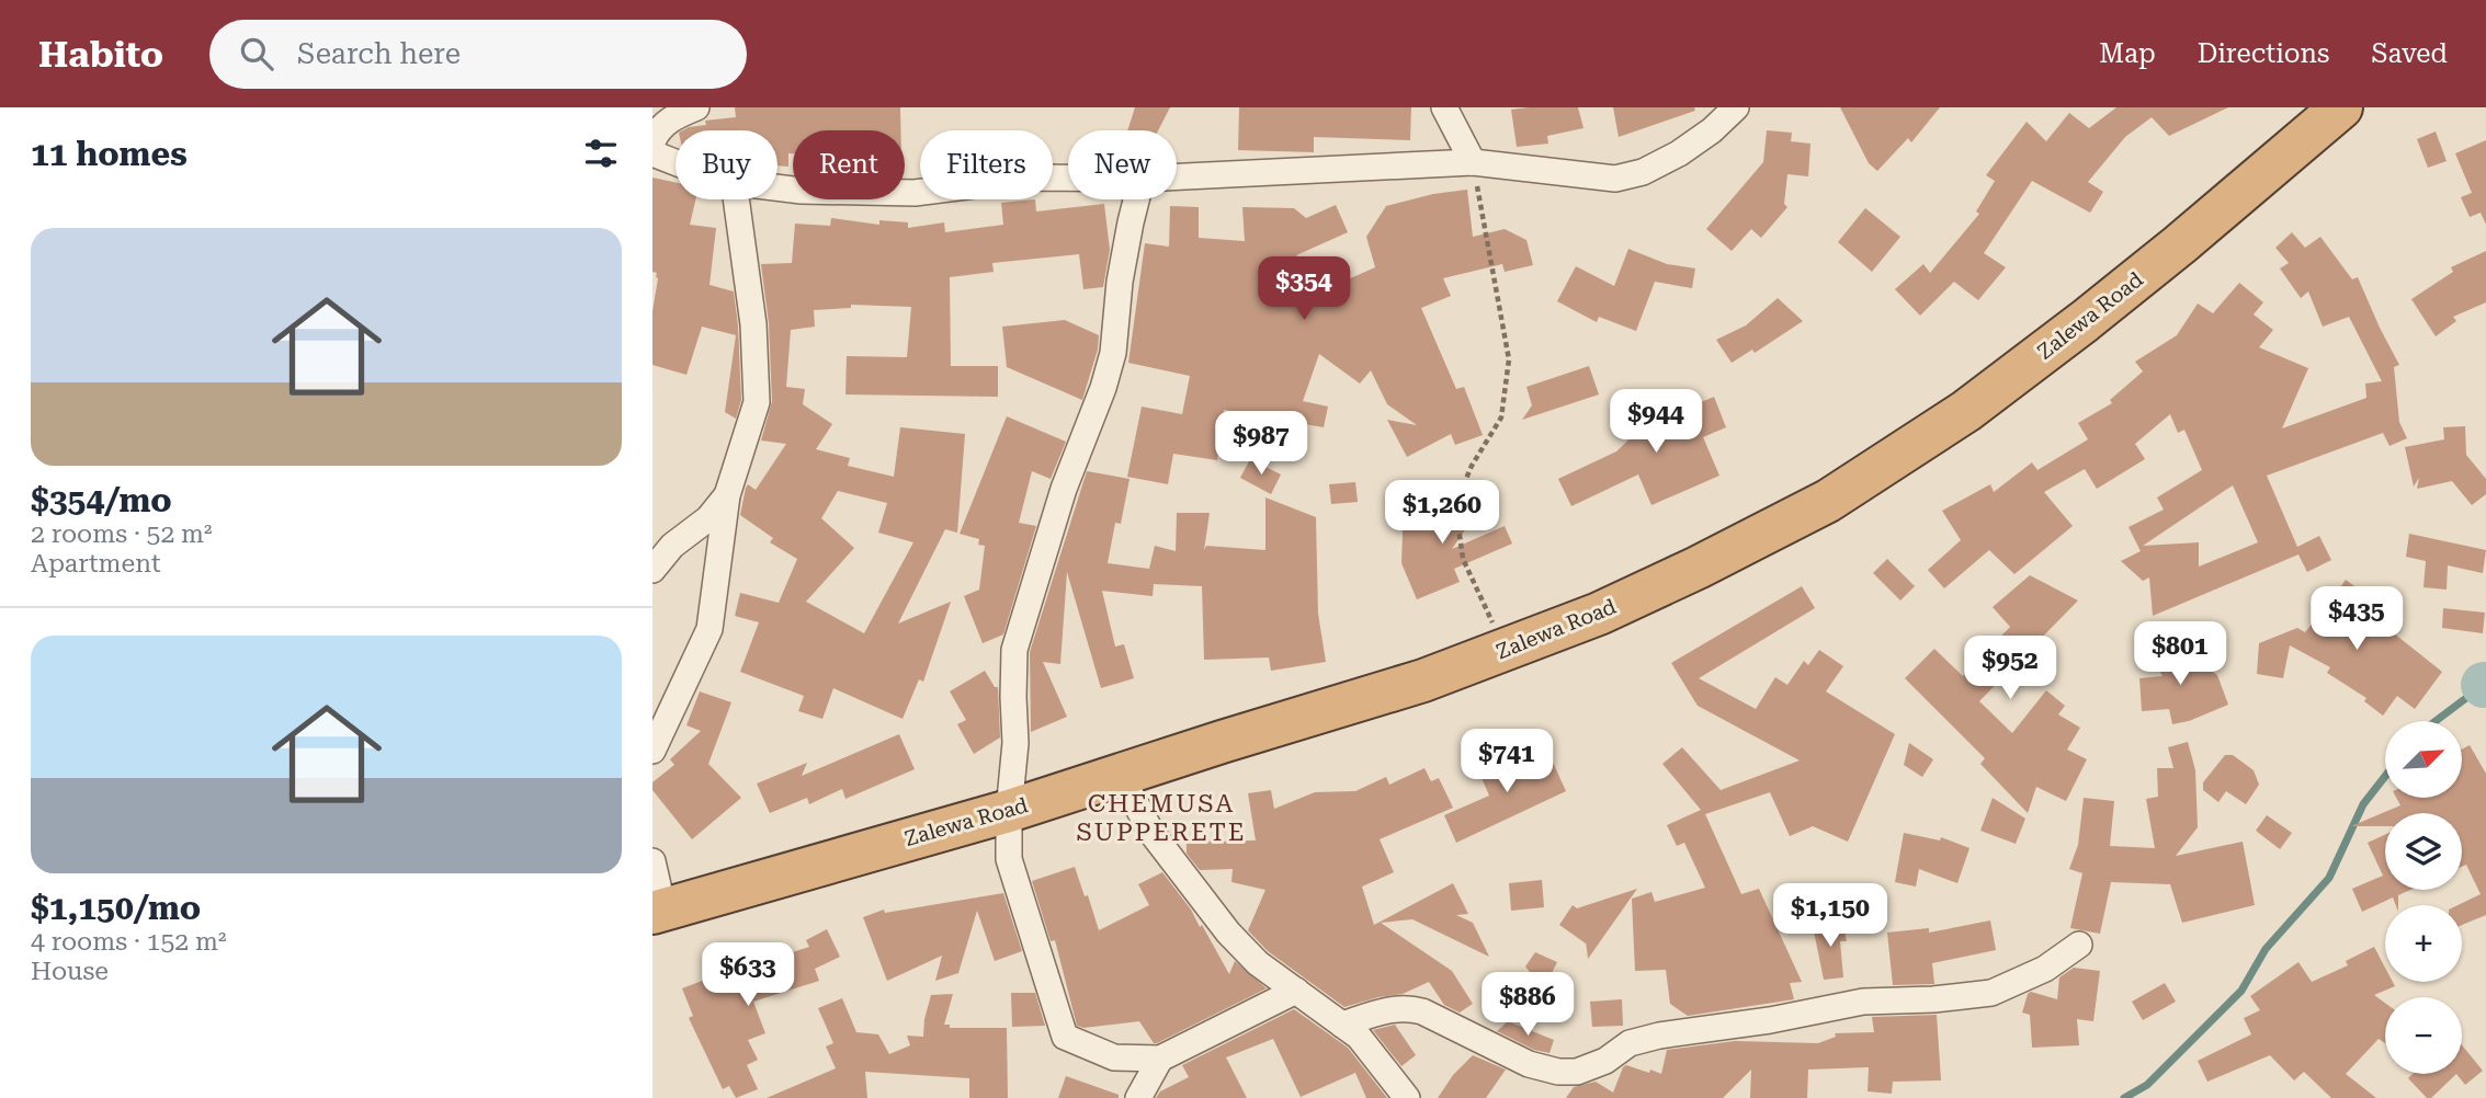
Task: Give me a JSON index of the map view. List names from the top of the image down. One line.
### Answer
{"streets":{"highway":["Zalewa Road"]},"districts":["CHEMUSA SUPPERETE"],"north":"top right","page":{"header":"Habito","search":"Search here","nav":["Map","Directions","Saved"],"heading":"11 homes","chip":["Buy","Rent","Filters","New"],"list":[{"name":"$354/mo","note":"2 rooms · 52 m² · Apartment"},{"name":"$1,150/mo","note":"4 rooms · 152 m² · House"}],"price":["$354","$944","$987","$1,260","$435","$801","$952","$741","$1,150","$633","$886"],"map_buttons":["+","−"]}}
